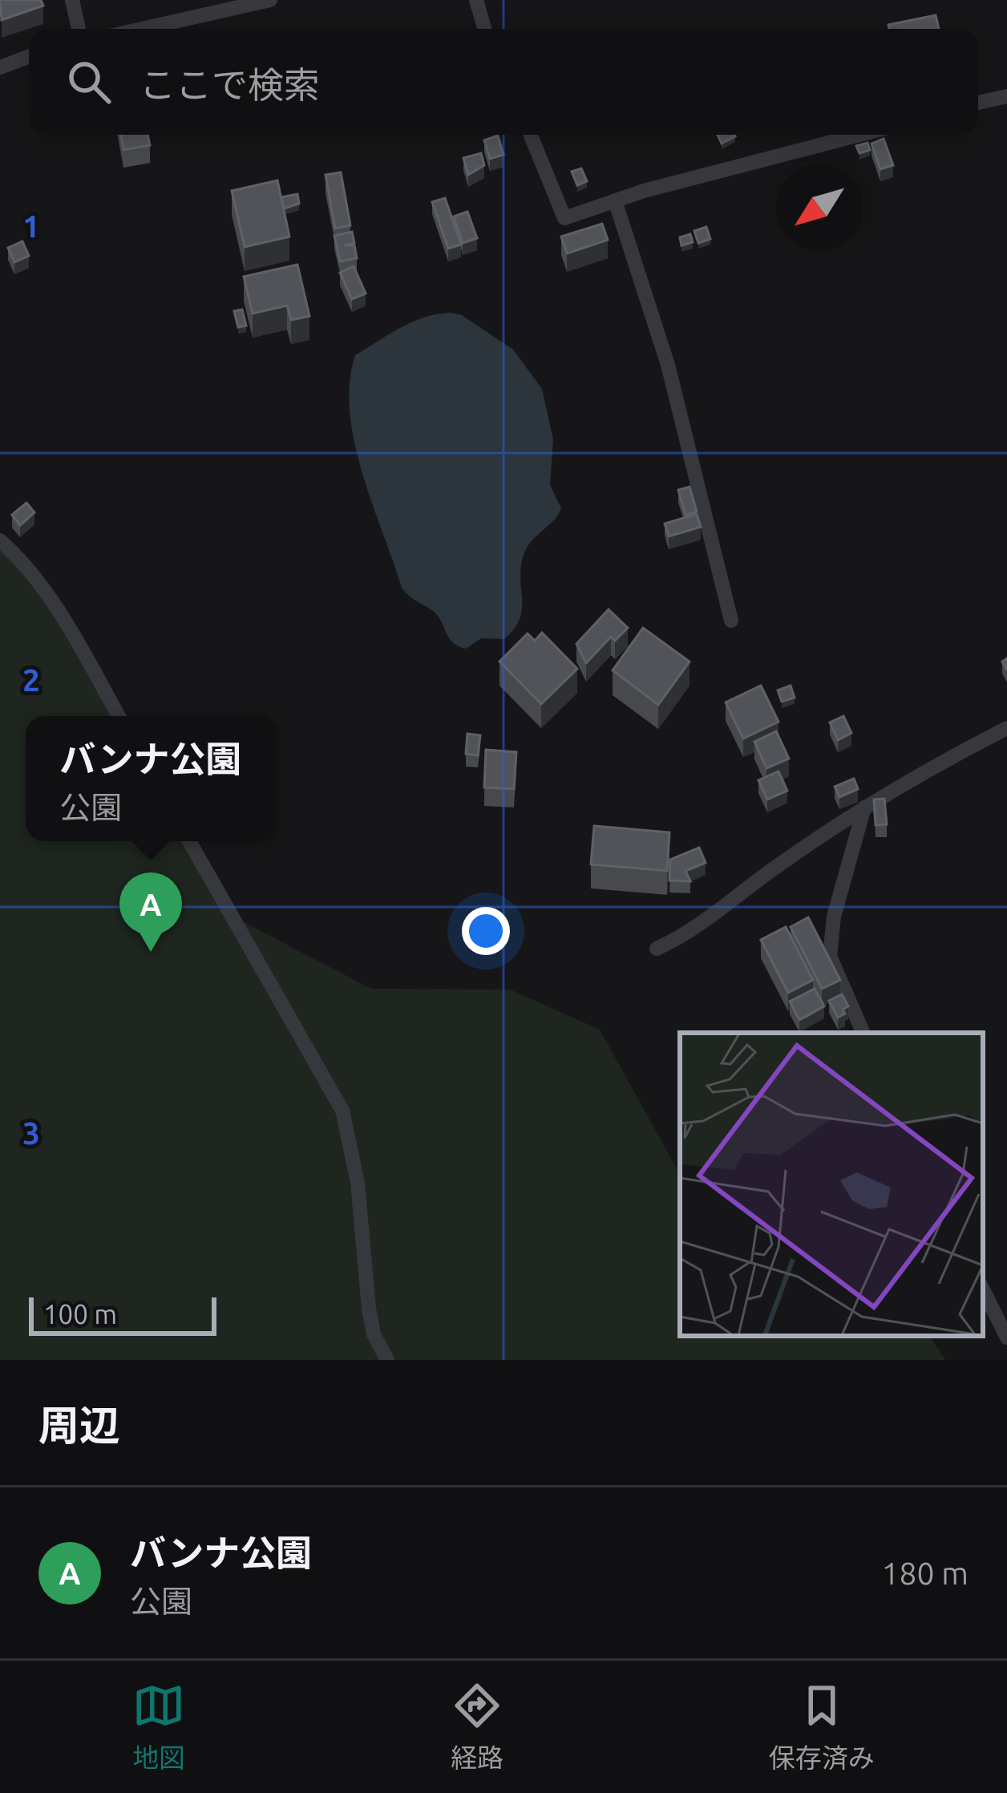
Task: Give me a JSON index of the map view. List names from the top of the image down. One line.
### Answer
{"scale_bar":"100 m","north":"bottom left","page":{"search":"ここで検索","popup":["バンナ公園","公園"],"pins":"A","scale":"100 m","heading":"周辺","list":[{"mark":"A","name":"バンナ公園","note":"公園","value":"180 m"}],"nav":["地図","経路","保存済み"]},"grid":{"rows":["1","2","3"]}}
